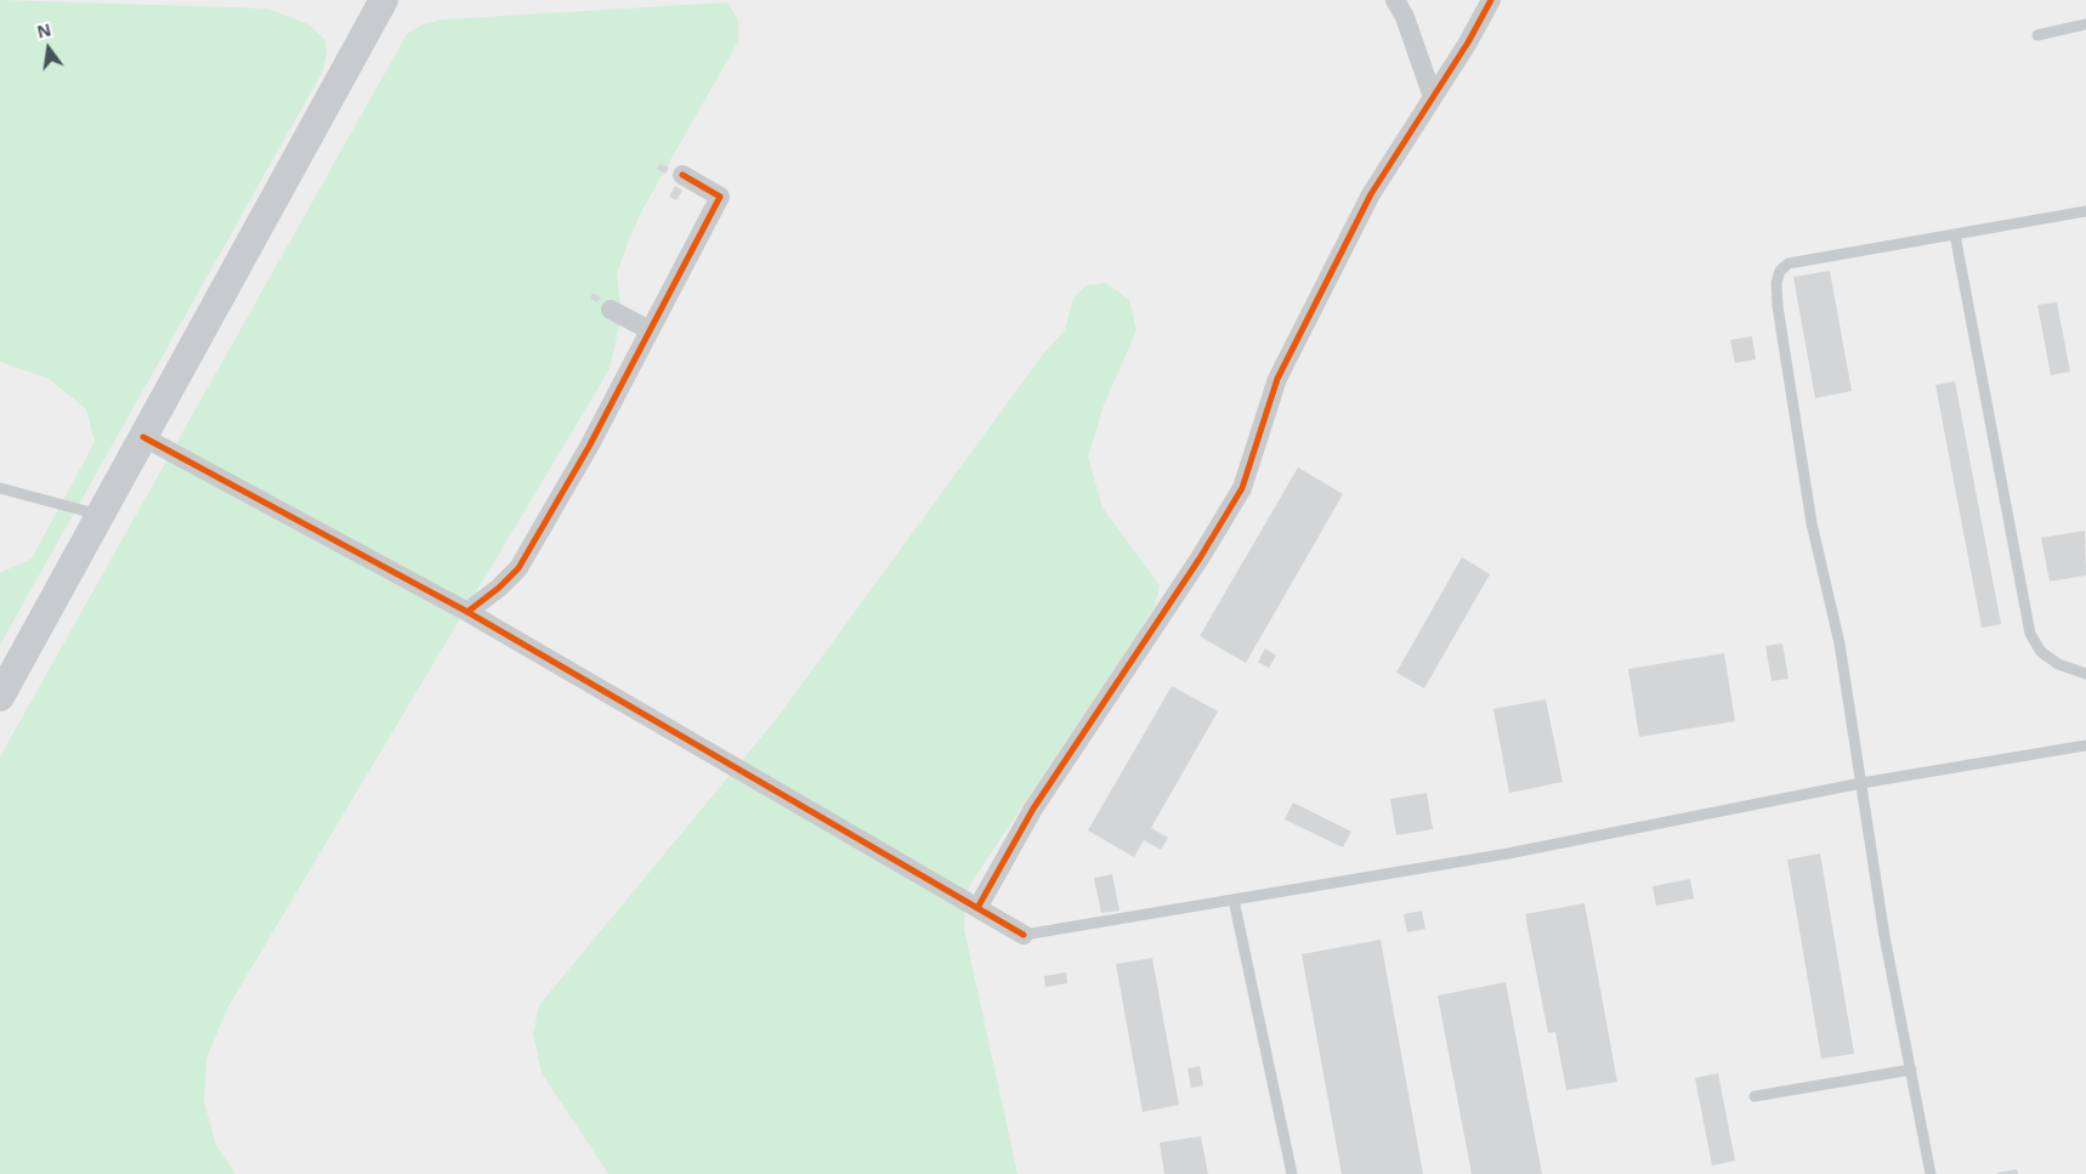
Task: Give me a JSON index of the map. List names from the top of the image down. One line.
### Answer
{"north":"top"}
